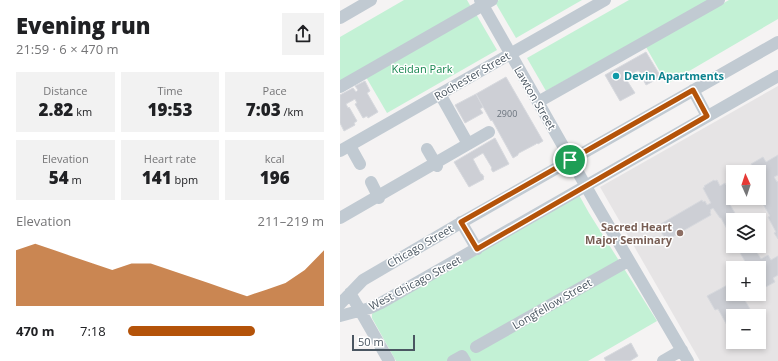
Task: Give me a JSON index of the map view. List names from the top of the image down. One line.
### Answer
{"streets":{"street":["Rochester Street","Lawton Street","Chicago Street","West Chicago Street","Longfellow Street"]},"crossings":[["Rochester Street","Lawton Street"],["Lawton Street","Chicago Street"],["Lawton Street","West Chicago Street"],["Lawton Street","Longfellow Street"]],"parks":["Keidan Park"],"places":["Devin Apartments","Sacred Heart Major Seminary"],"house_numbers":["2900"],"scale_bar":"50 m","north":"top","page":{"heading":["Evening run","21:59 · 6 × 470 m"],"stats":[["Distance","2.82 km"],["Time","19:53"],["Pace","7:03 /km"],["Elevation","54 m"],["Heart rate","141 bpm"],["kcal","196"]],"map_buttons":["+","−"],"chart":["Elevation","211–219 m"],"list":[{"name":"470 m","note":"7:18"}],"scale":"50 m"}}
